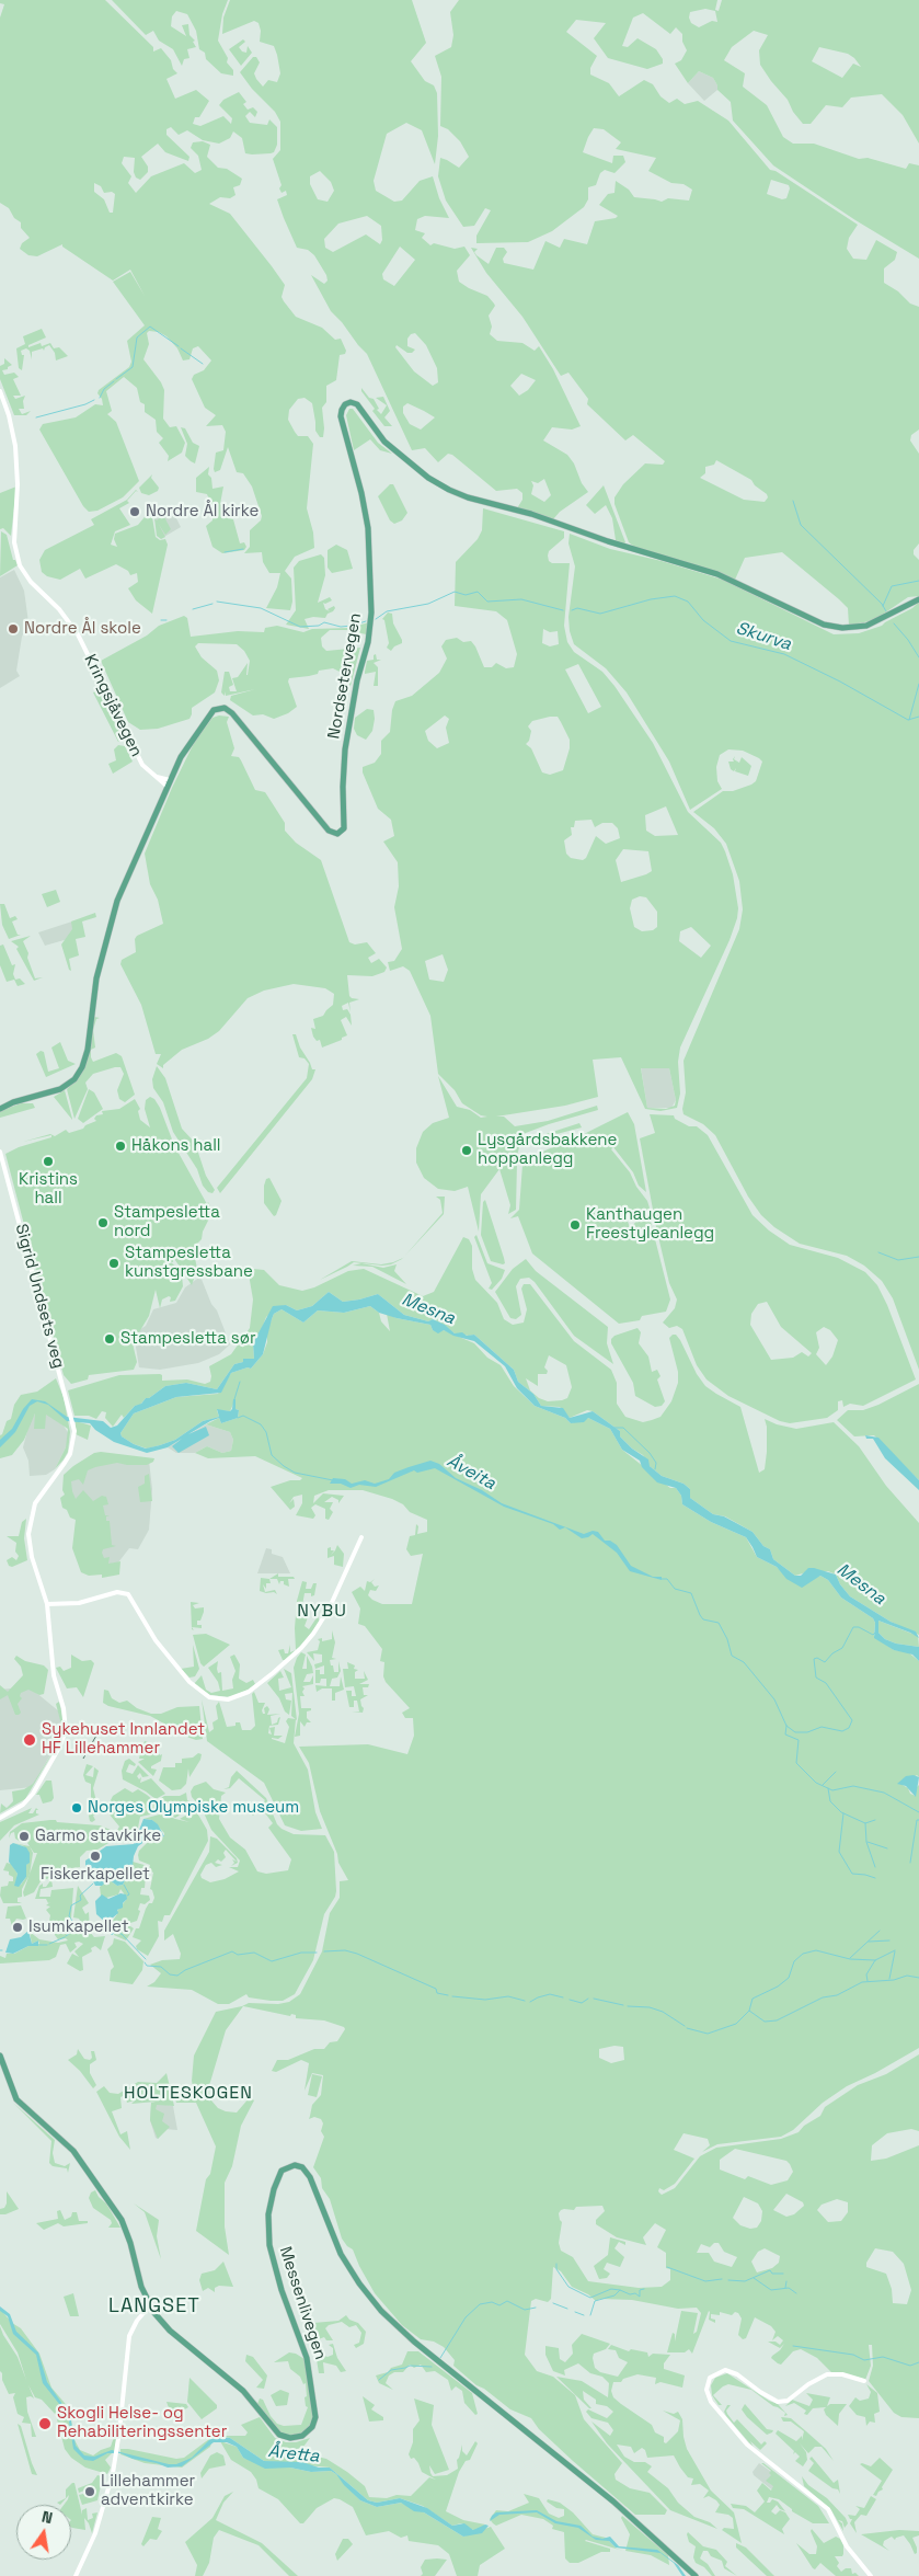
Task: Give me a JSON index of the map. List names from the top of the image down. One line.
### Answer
{"streets":{"main road":["Nordsetervegen","Messenlivegen"],"street":["Kringsjåvegen","Sigrid Undsets veg"]},"crossings":[["Nordsetervegen","Kringsjåvegen"]],"districts":["NYBU","HOLTESKOGEN","LANGSET"],"water":["Skurva","Mesna","Åveita","Åretta"],"places":["Nordre Ål kirke","Nordre Ål skole","Håkons hall","Lysgårdsbakkene hoppanlegg","Kristins hall","Stampesletta nord","Kanthaugen Freestyleanlegg","Stampesletta kunstgressbane","Stampesletta sør","Sykehuset Innlandet HF Lillehammer","Norges Olympiske museum","Garmo stavkirke","Fiskerkapellet","Isumkapellet","Skogli Helse- og Rehabiliteringssenter","Lillehammer adventkirke"],"north":"top"}
